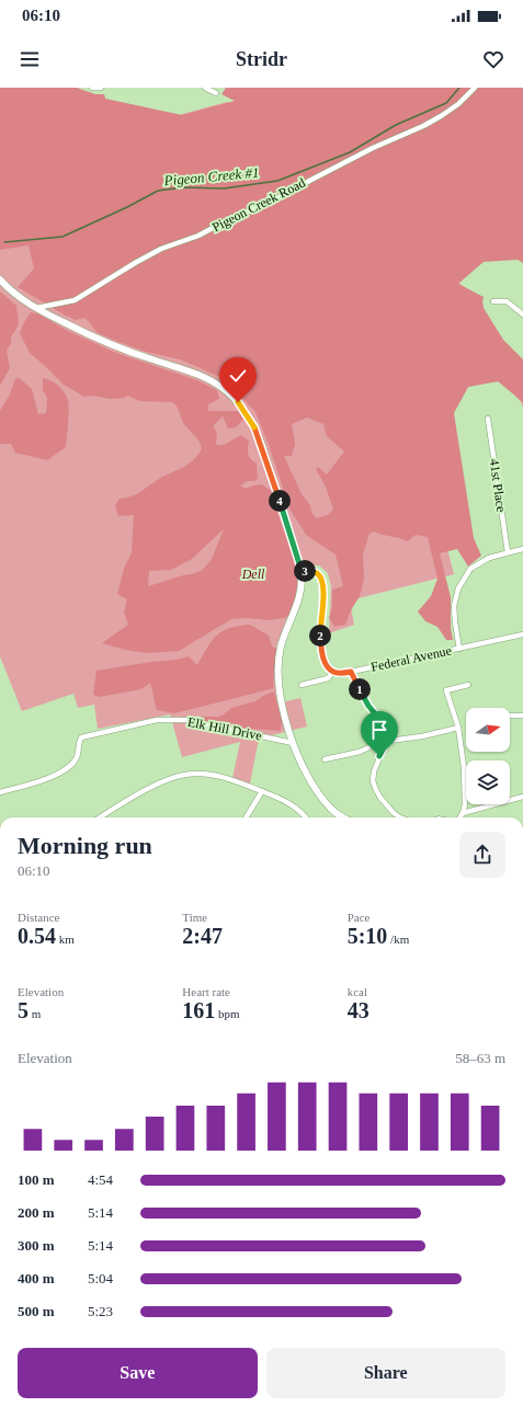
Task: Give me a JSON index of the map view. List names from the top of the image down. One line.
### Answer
{"streets":{"street":["Pigeon Creek Road","41st Place","Federal Avenue","Elk Hill Drive"]},"water":["Pigeon Creek #1"],"parks":["Dell"],"north":"right","page":{"status":"06:10","header":"Stridr","pins":["4","3","2","1"],"heading":["Morning run","06:10"],"stats":[["Distance","0.54 km"],["Time","2:47"],["Pace","5:10 /km"],["Elevation","5 m"],["Heart rate","161 bpm"],["kcal","43"]],"chart":["Elevation","58–63 m"],"list":[{"name":"100 m","note":"4:54"},{"name":"200 m","note":"5:14"},{"name":"300 m","note":"5:14"},{"name":"400 m","note":"5:04"},{"name":"500 m","note":"5:23"}],"buttons":["Save","Share"]}}
